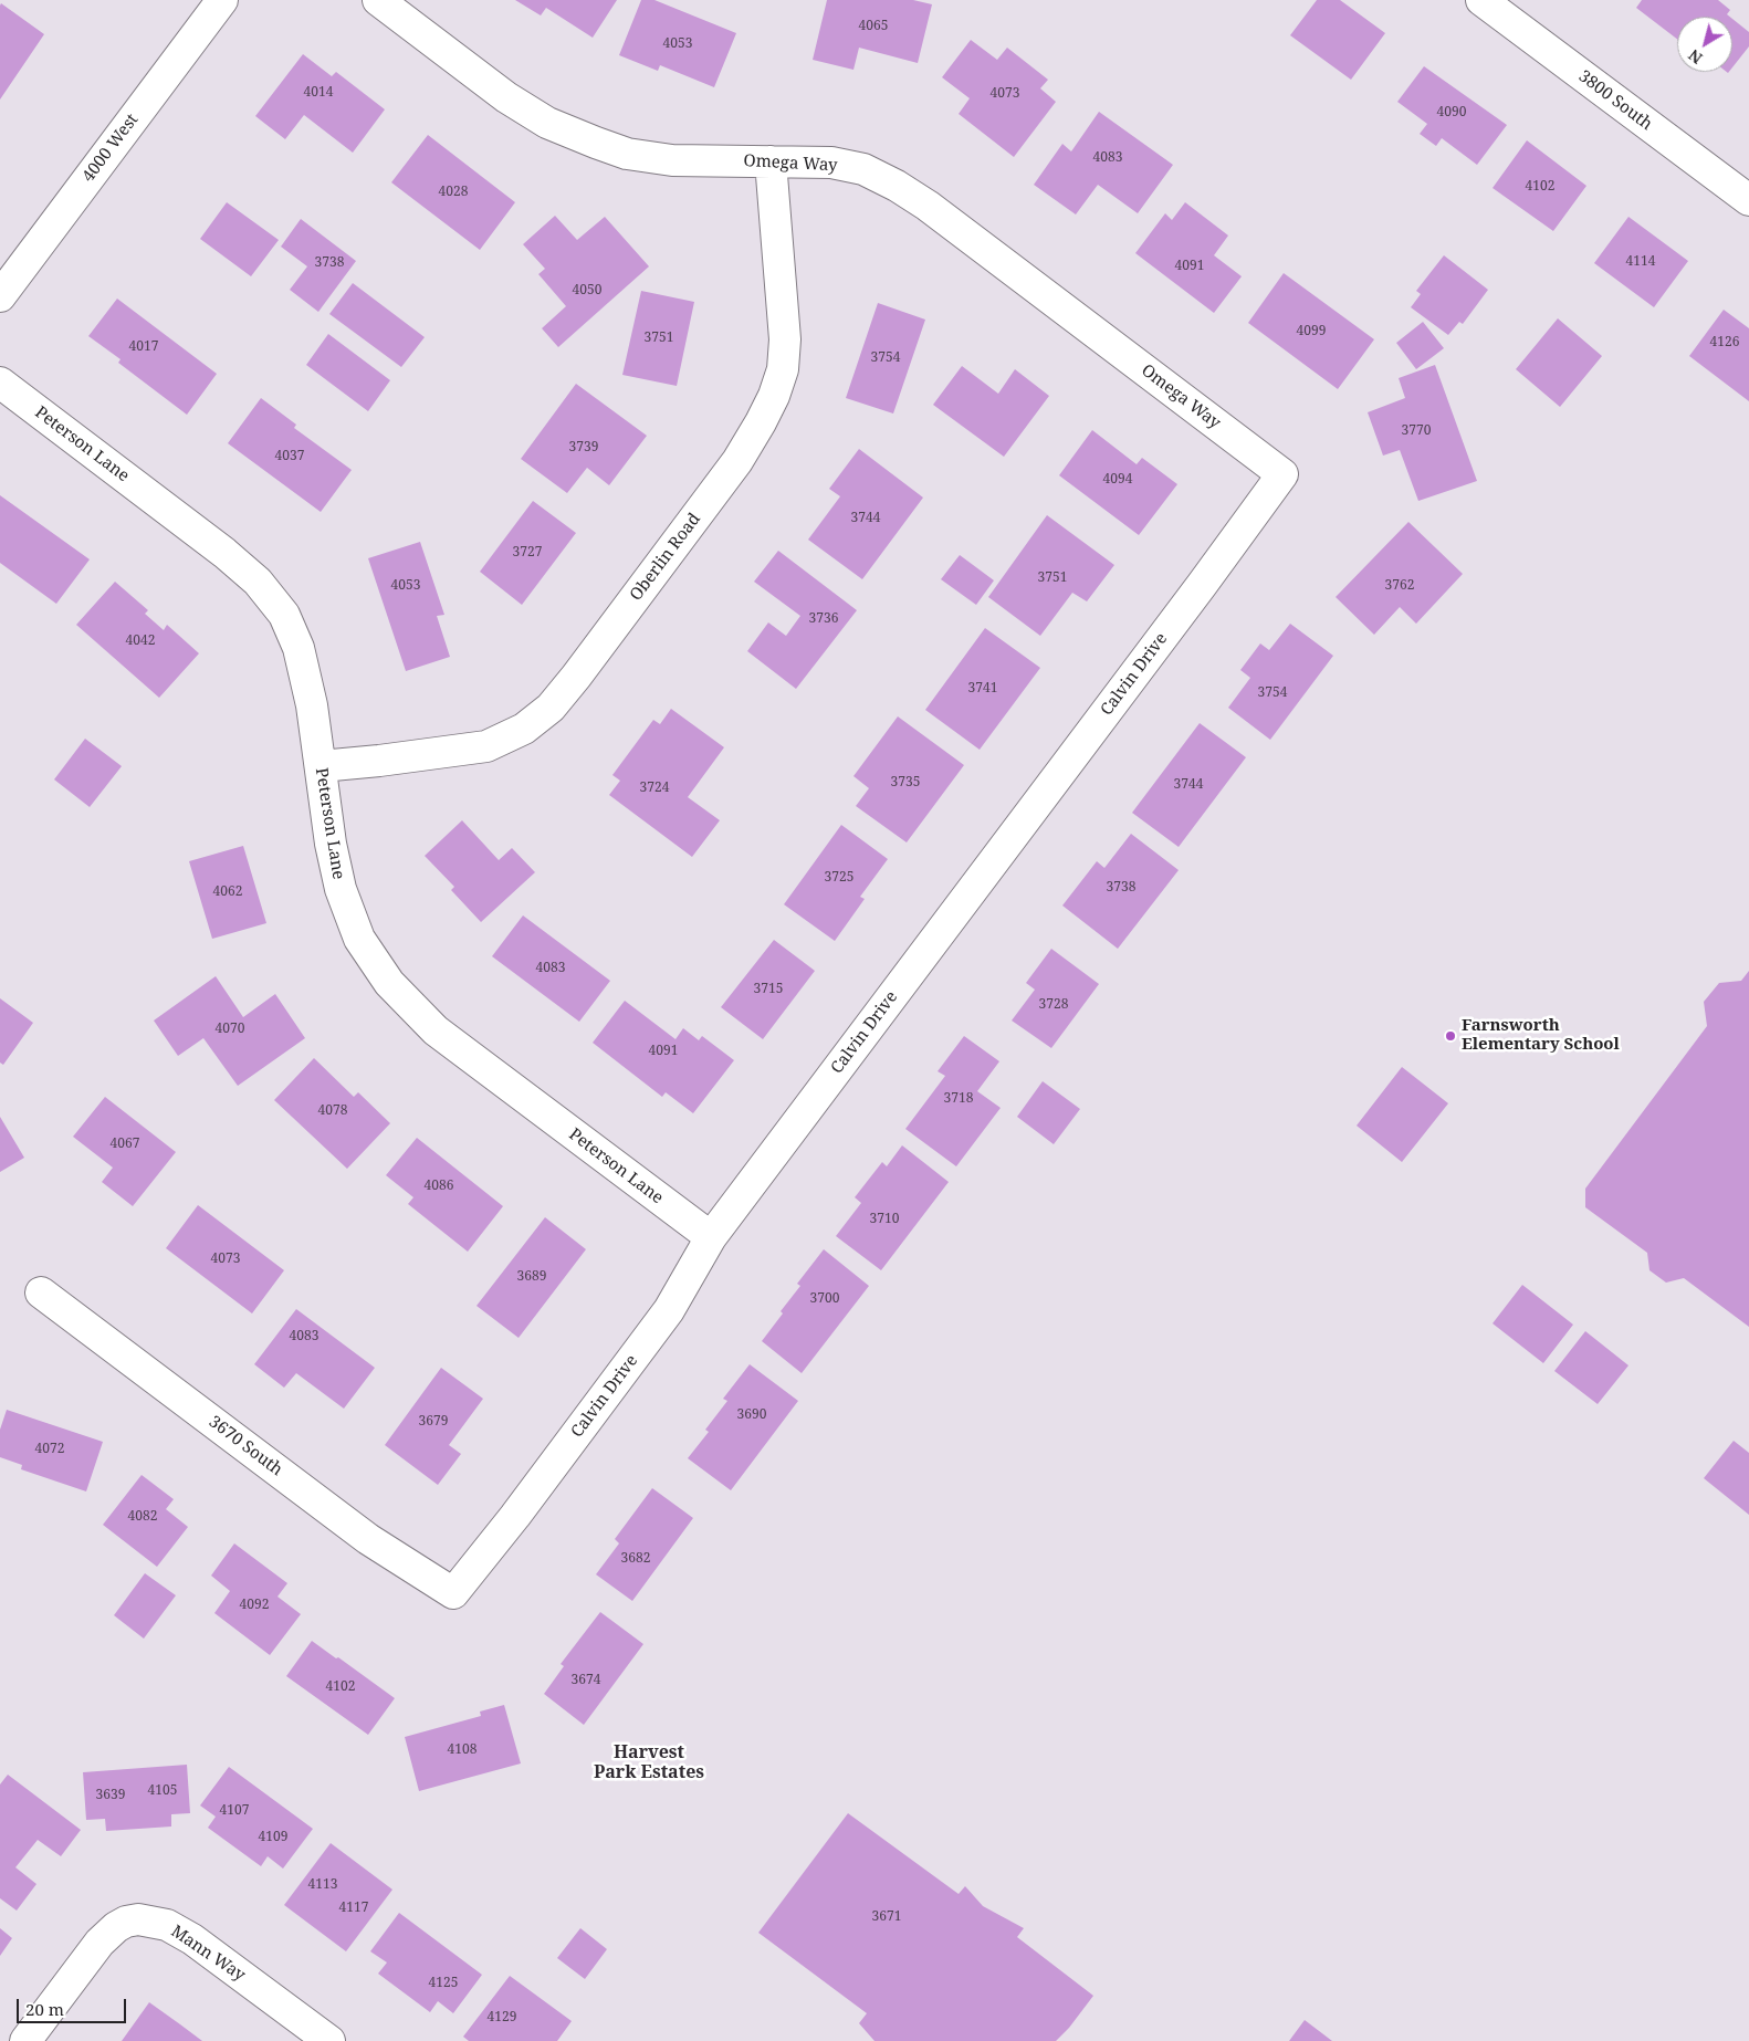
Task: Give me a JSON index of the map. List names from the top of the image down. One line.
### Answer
{"streets":{"street":["3800 South","4000 West","Omega Way","Peterson Lane","Oberlin Road","Calvin Drive","3670 South","Mann Way"]},"crossings":[["Omega Way","Oberlin Road"],["Omega Way","Calvin Drive"],["Peterson Lane","Oberlin Road"],["Peterson Lane","Calvin Drive"],["Calvin Drive","3670 South"]],"districts":["Harvest Park Estates"],"places":["Farnsworth Elementary School"],"house_numbers":["4065","4053","4014","4073","4090","4083","4102","4028","4114","3738","4091","4050","4099","3751","4126","4017","3754","3770","3739","4037","4094","3744","3727","3751","4053","3762","3736","4042","3741","3754","3735","3744","3724","3725","3738","4062","4083","3715","3728","4070","4091","3718","4078","4067","4086","3710","4073","3689","3700","4083","3690","3679","4072","4082","3682","4092","3674","4102","4108","4105","3639","4107","4109","4113","4117","3671","4125","4129"],"scale_bar":"20 m","north":"bottom left"}
